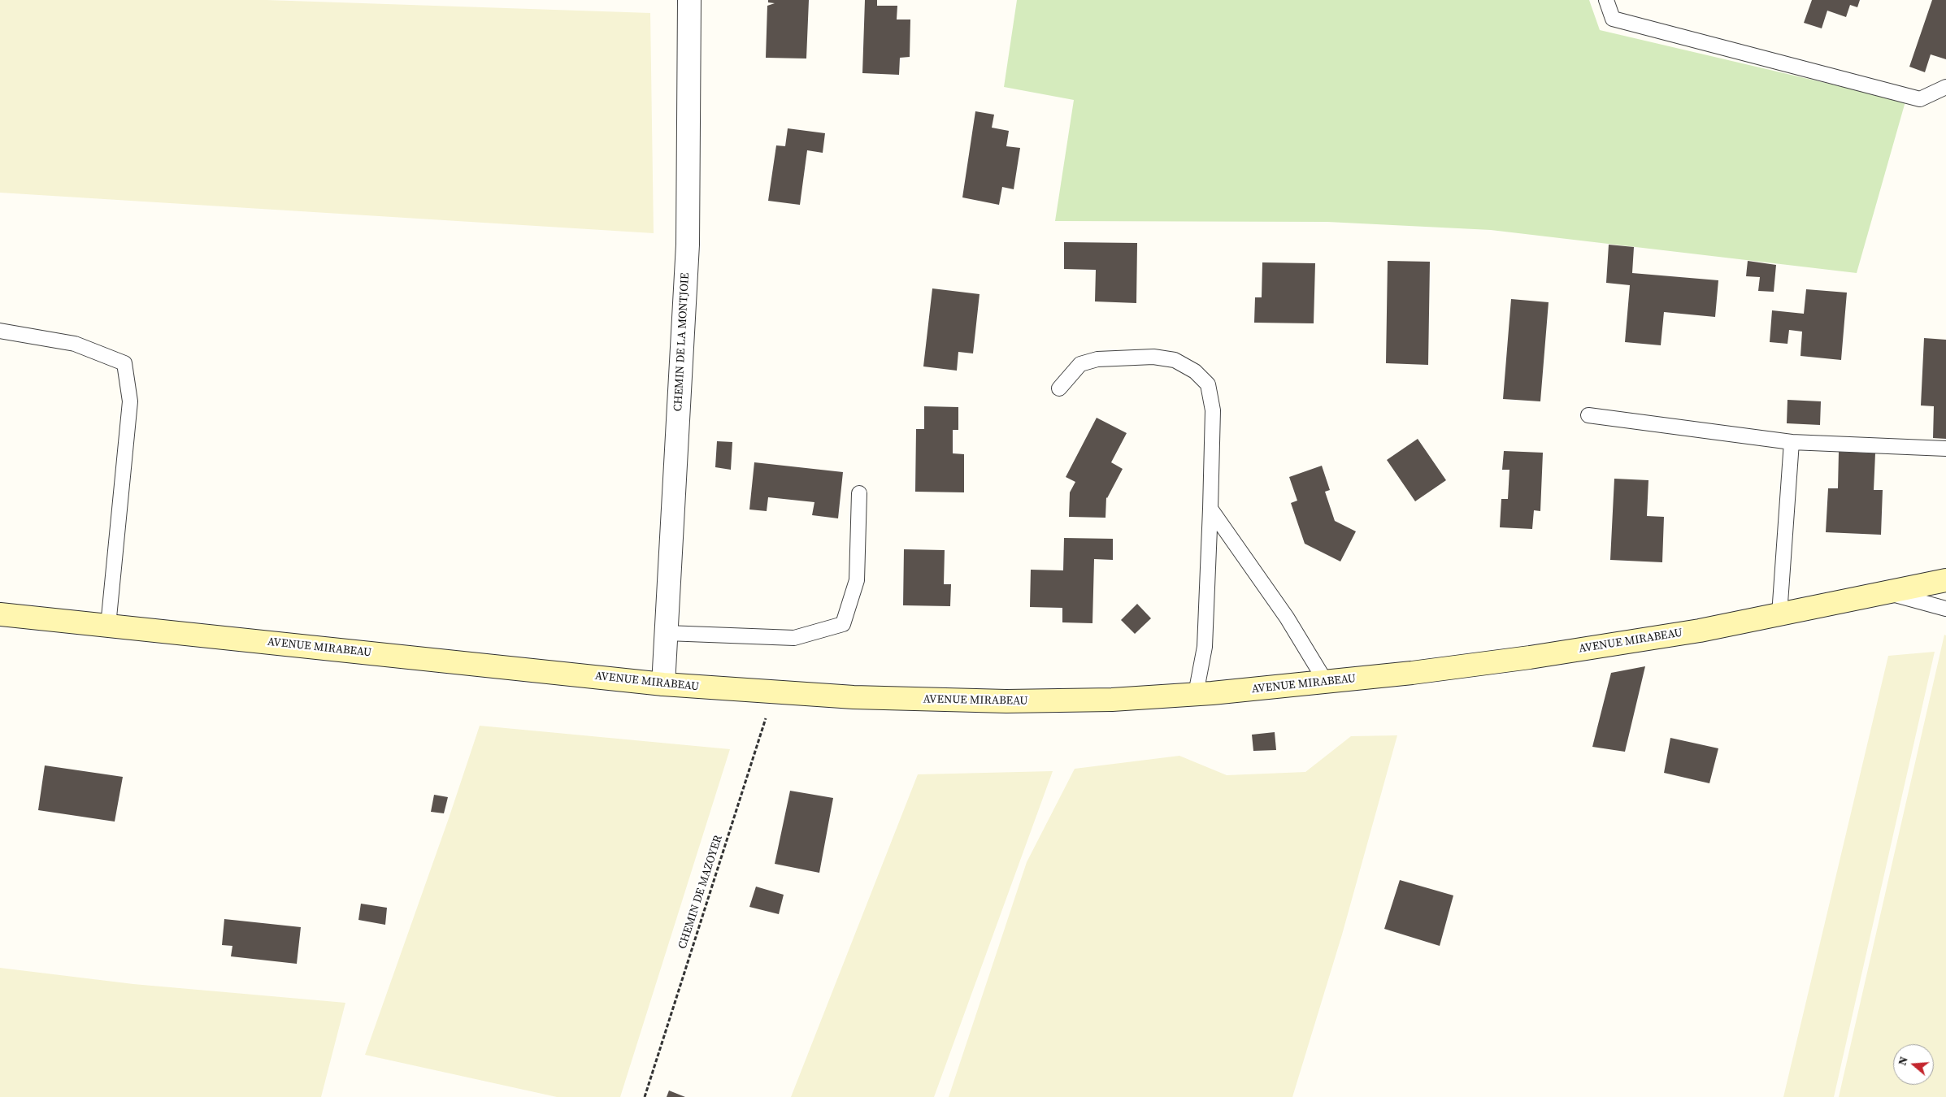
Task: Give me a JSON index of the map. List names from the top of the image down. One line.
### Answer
{"streets":{"main road":["AVENUE MIRABEAU"],"street":["CHEMIN DE LA MONTJOIE"],"path":["CHEMIN DE MAZOYER"]},"crossings":[["CHEMIN DE LA MONTJOIE","AVENUE MIRABEAU"],["AVENUE MIRABEAU","CHEMIN DE MAZOYER"]],"north":"left"}
